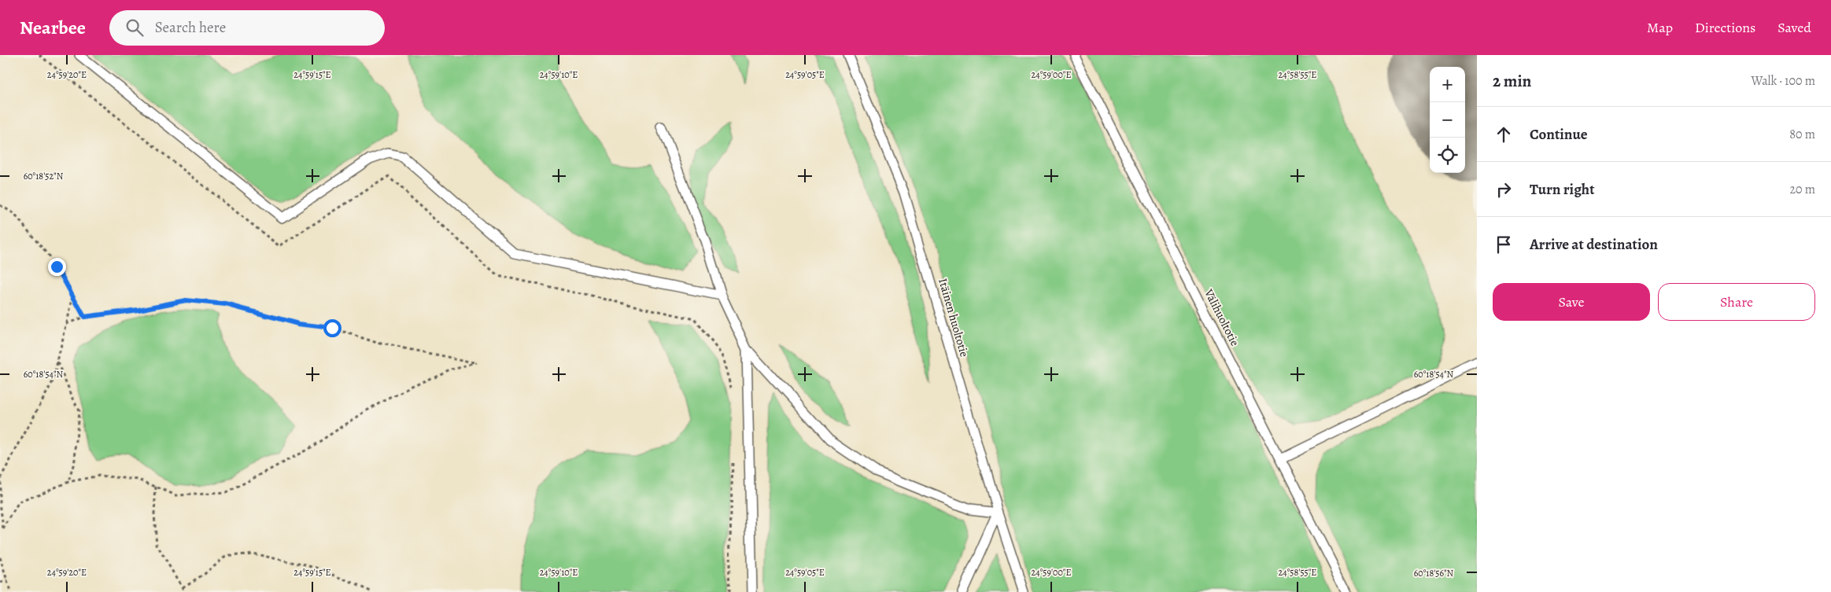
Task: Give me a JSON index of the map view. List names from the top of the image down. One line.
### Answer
{"streets":{"lane":["Itäinen huoltotie","Välihuoltotie"]},"page":{"header":"Nearbee","search":"Search here","nav":["Map","Directions","Saved"],"heading":["2 min","Walk · 100 m"],"map_buttons":["+","−"],"list":[["Continue","80 m"],["Turn right","20 m"],"Arrive at destination"],"buttons":["Save","Share"]},"coordinates":["24°59'20\"E","24°59'15\"E","24°59'10\"E","24°59'05\"E","24°59'00\"E","24°58'55\"E","60°18'52\"N","60°18'54\"N","60°18'56\"N"]}
